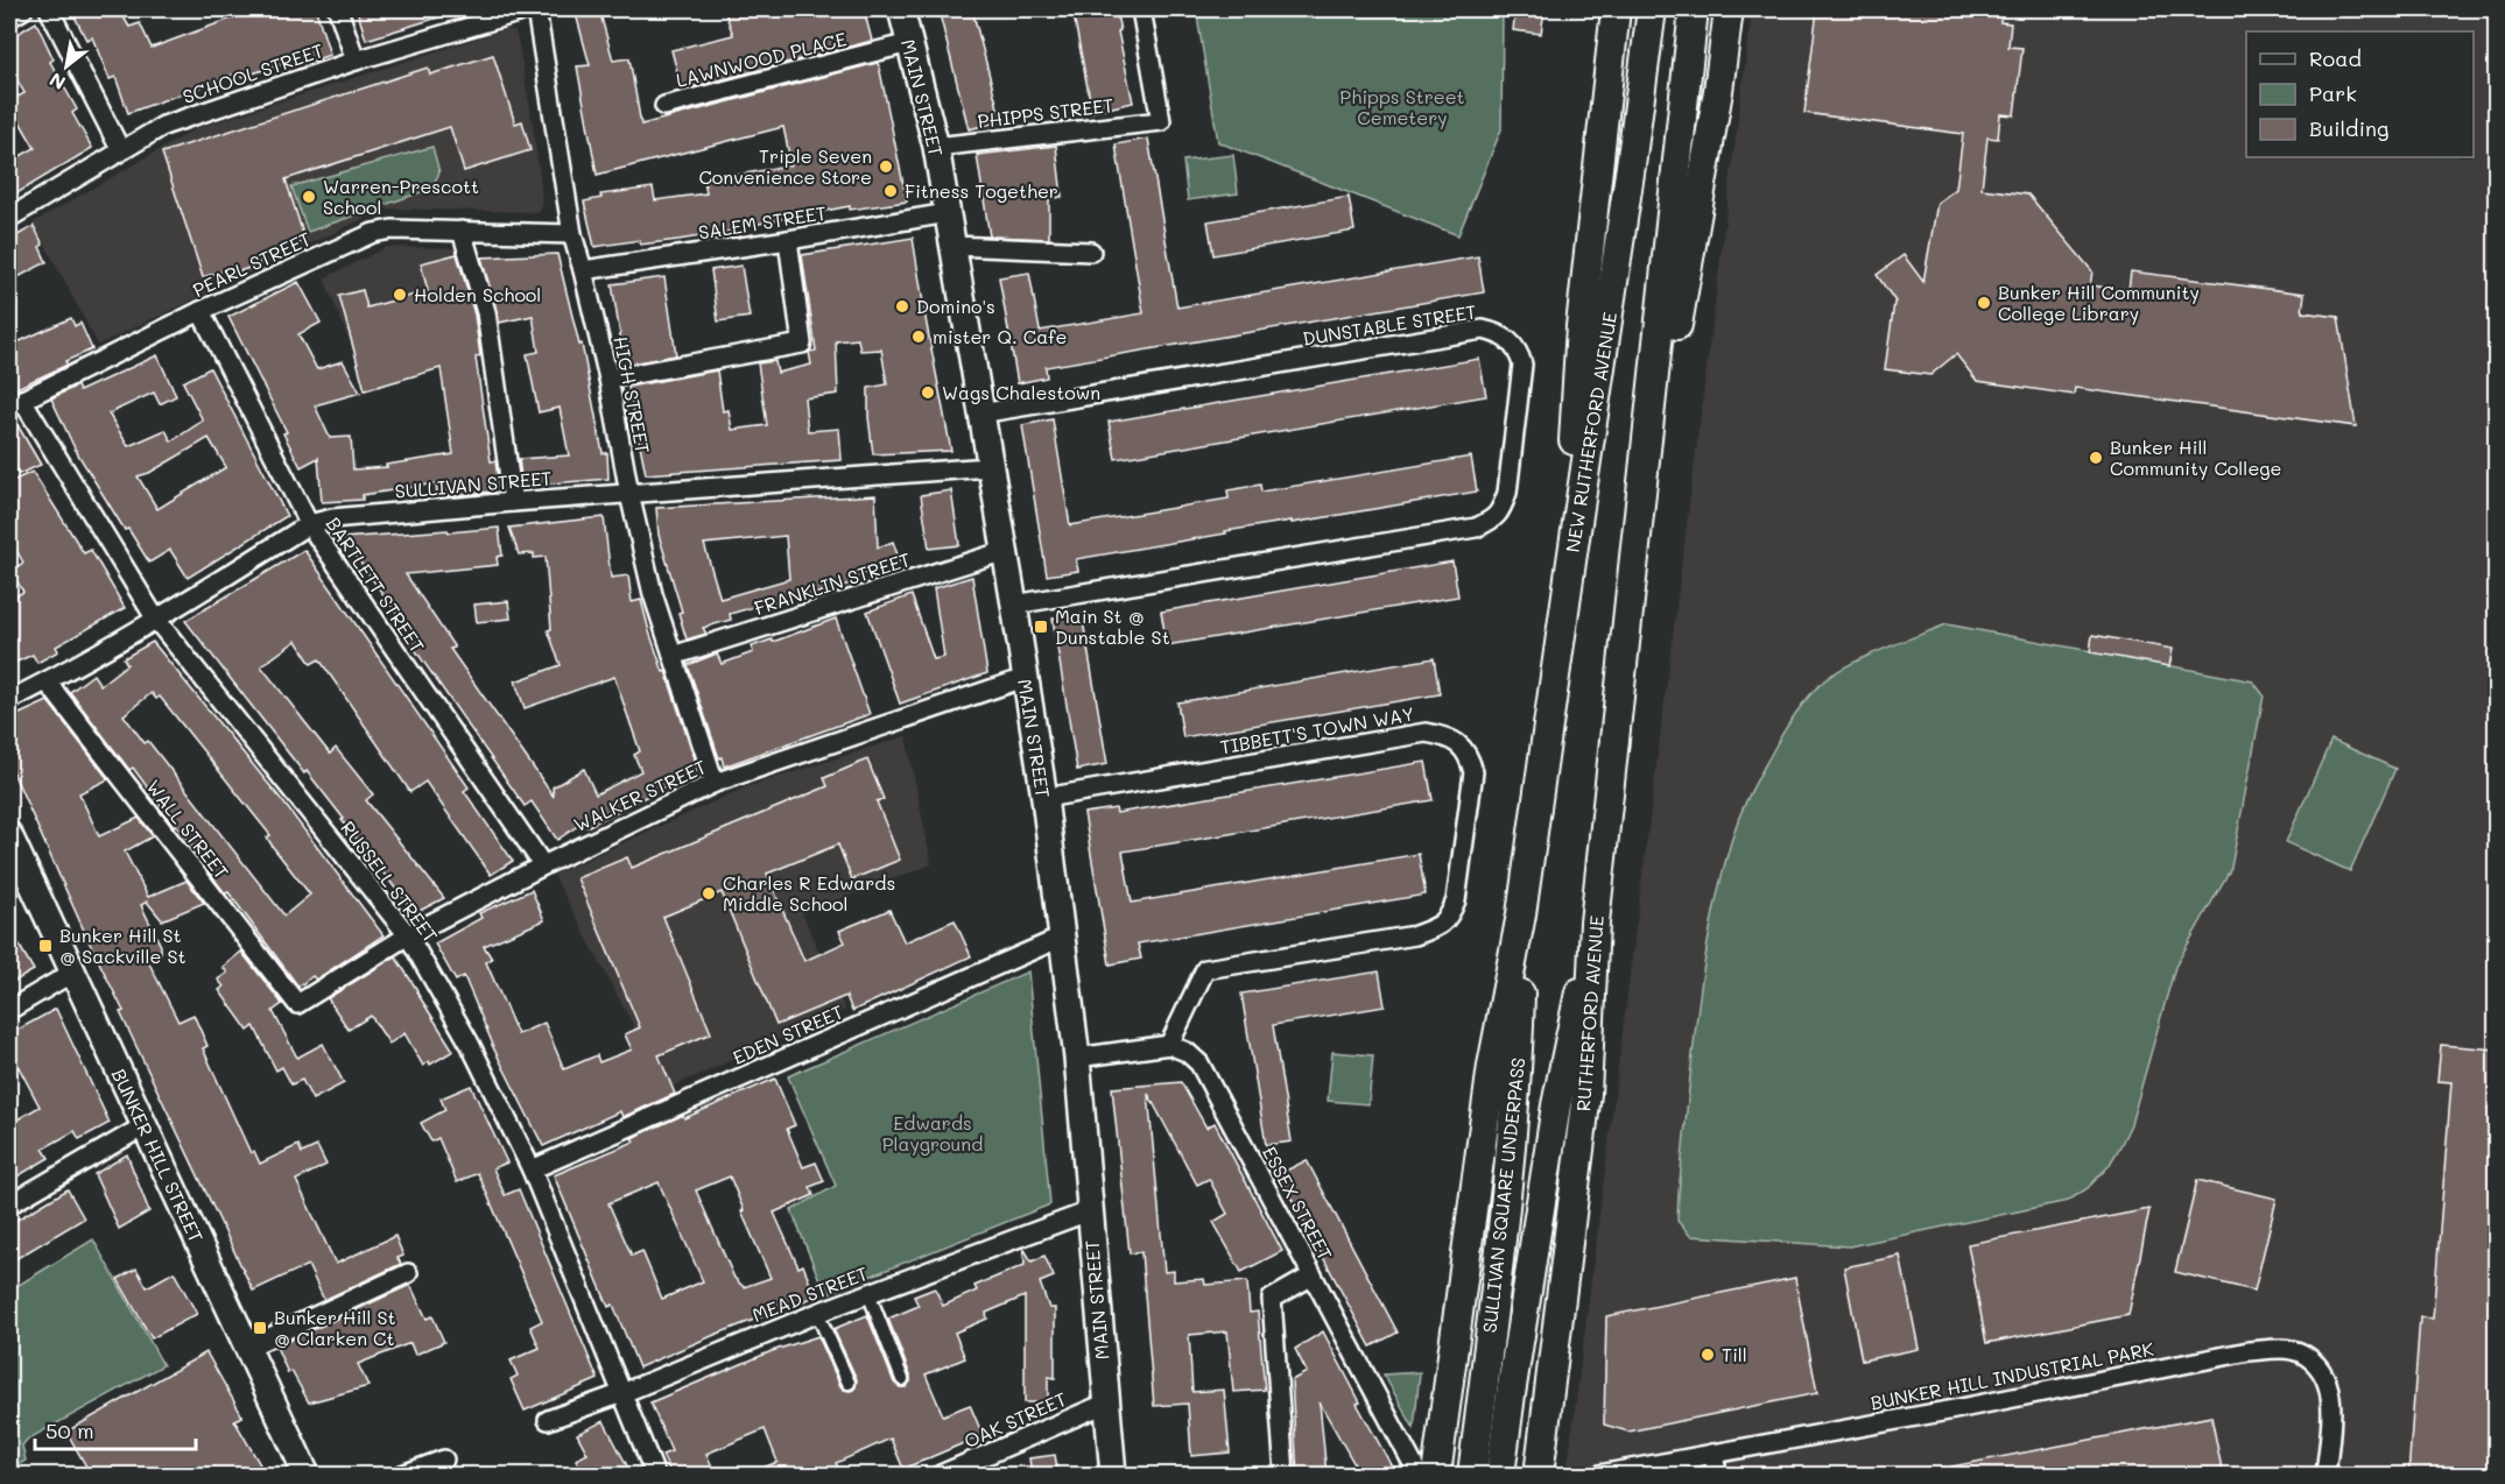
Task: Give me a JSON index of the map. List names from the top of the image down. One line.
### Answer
{"streets":{"main road":["MAIN STREET","NEW RUTHERFORD AVENUE","RUTHERFORD AVENUE","BUNKER HILL STREET","SULLIVAN SQUARE UNDERPASS"],"street":["LAWNWOOD PLACE","SCHOOL STREET","PHIPPS STREET","SALEM STREET","PEARL STREET","DUNSTABLE STREET","HIGH STREET","SULLIVAN STREET","FRANKLIN STREET","BARTLETT STREET","TIBBETT'S TOWN WAY","WALKER STREET","WALL STREET","RUSSELL STREET","EDEN STREET","ESSEX STREET","MEAD STREET","BUNKER HILL INDUSTRIAL PARK","OAK STREET"]},"crossings":[["LAWNWOOD PLACE","MAIN STREET"],["MAIN STREET","PHIPPS STREET"],["MAIN STREET","SALEM STREET"],["MAIN STREET","DUNSTABLE STREET"],["MAIN STREET","SULLIVAN STREET"],["MAIN STREET","FRANKLIN STREET"],["MAIN STREET","TIBBETT'S TOWN WAY"],["MAIN STREET","WALKER STREET"],["MAIN STREET","EDEN STREET"],["MAIN STREET","MEAD STREET"],["MAIN STREET","OAK STREET"],["SALEM STREET","HIGH STREET"],["PEARL STREET","HIGH STREET"],["PEARL STREET","BARTLETT STREET"],["PEARL STREET","RUSSELL STREET"],["HIGH STREET","SULLIVAN STREET"],["HIGH STREET","FRANKLIN STREET"],["HIGH STREET","WALKER STREET"],["SULLIVAN STREET","BARTLETT STREET"],["SULLIVAN STREET","WALL STREET"],["SULLIVAN STREET","RUSSELL STREET"],["BARTLETT STREET","WALKER STREET"],["TIBBETT'S TOWN WAY","ESSEX STREET"],["WALKER STREET","WALL STREET"],["WALKER STREET","RUSSELL STREET"],["RUSSELL STREET","EDEN STREET"],["RUSSELL STREET","MEAD STREET"],["RUTHERFORD AVENUE","SULLIVAN SQUARE UNDERPASS"]],"parks":["Phipps Street Cemetery","Edwards Playground"],"places":{"other":["Triple Seven Convenience Store","Fitness Together","Warren-Prescott School","Holden School","Bunker Hill Community College Library","Domino's","mister Q. Cafe","Wags Chalestown","Bunker Hill Community College","Charles R Edwards Middle School","Till"],"transit":["Main St @ Dunstable St","Bunker Hill St @ Sackville St","Bunker Hill St @ Clarken Ct"]},"legend":["Road","Park","Building"],"scale_bar":"50 m","north":"bottom left"}
